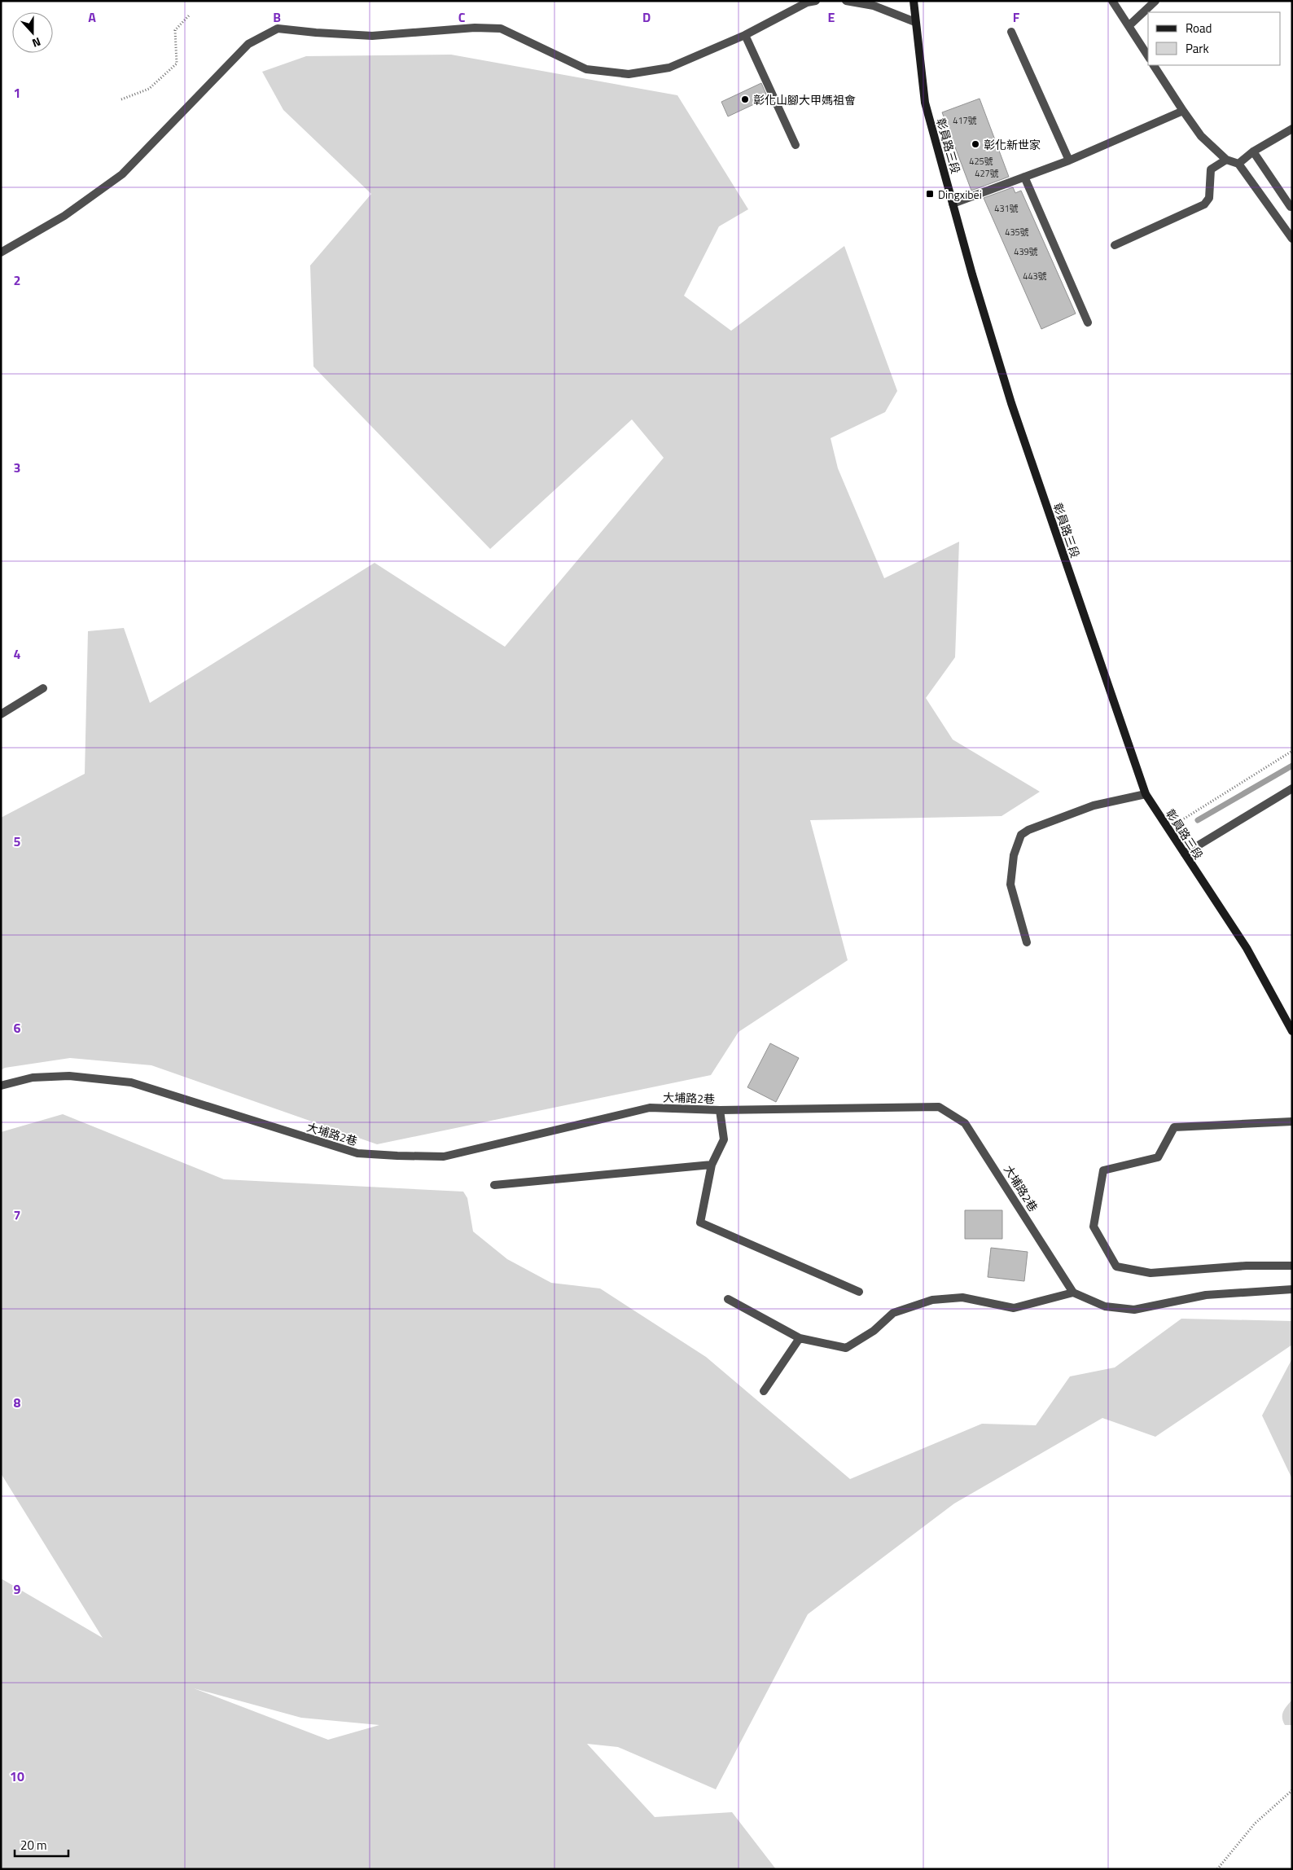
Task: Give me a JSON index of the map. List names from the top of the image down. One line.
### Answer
{"streets":{"main road":["彰員路三段"],"street":["大埔路2巷"]},"places":{"other":["彰化山腳大甲媽祖會","彰化新世家"],"transit":["Dingxibei"]},"house_numbers":["417號","425號","427號","431號","435號","439號","443號"],"legend":["Road","Park"],"scale_bar":"20 m","north":"bottom","grid":{"columns":["A","B","C","D","E","F"],"rows":["1","2","3","4","5","6","7","8","9","10"]}}
